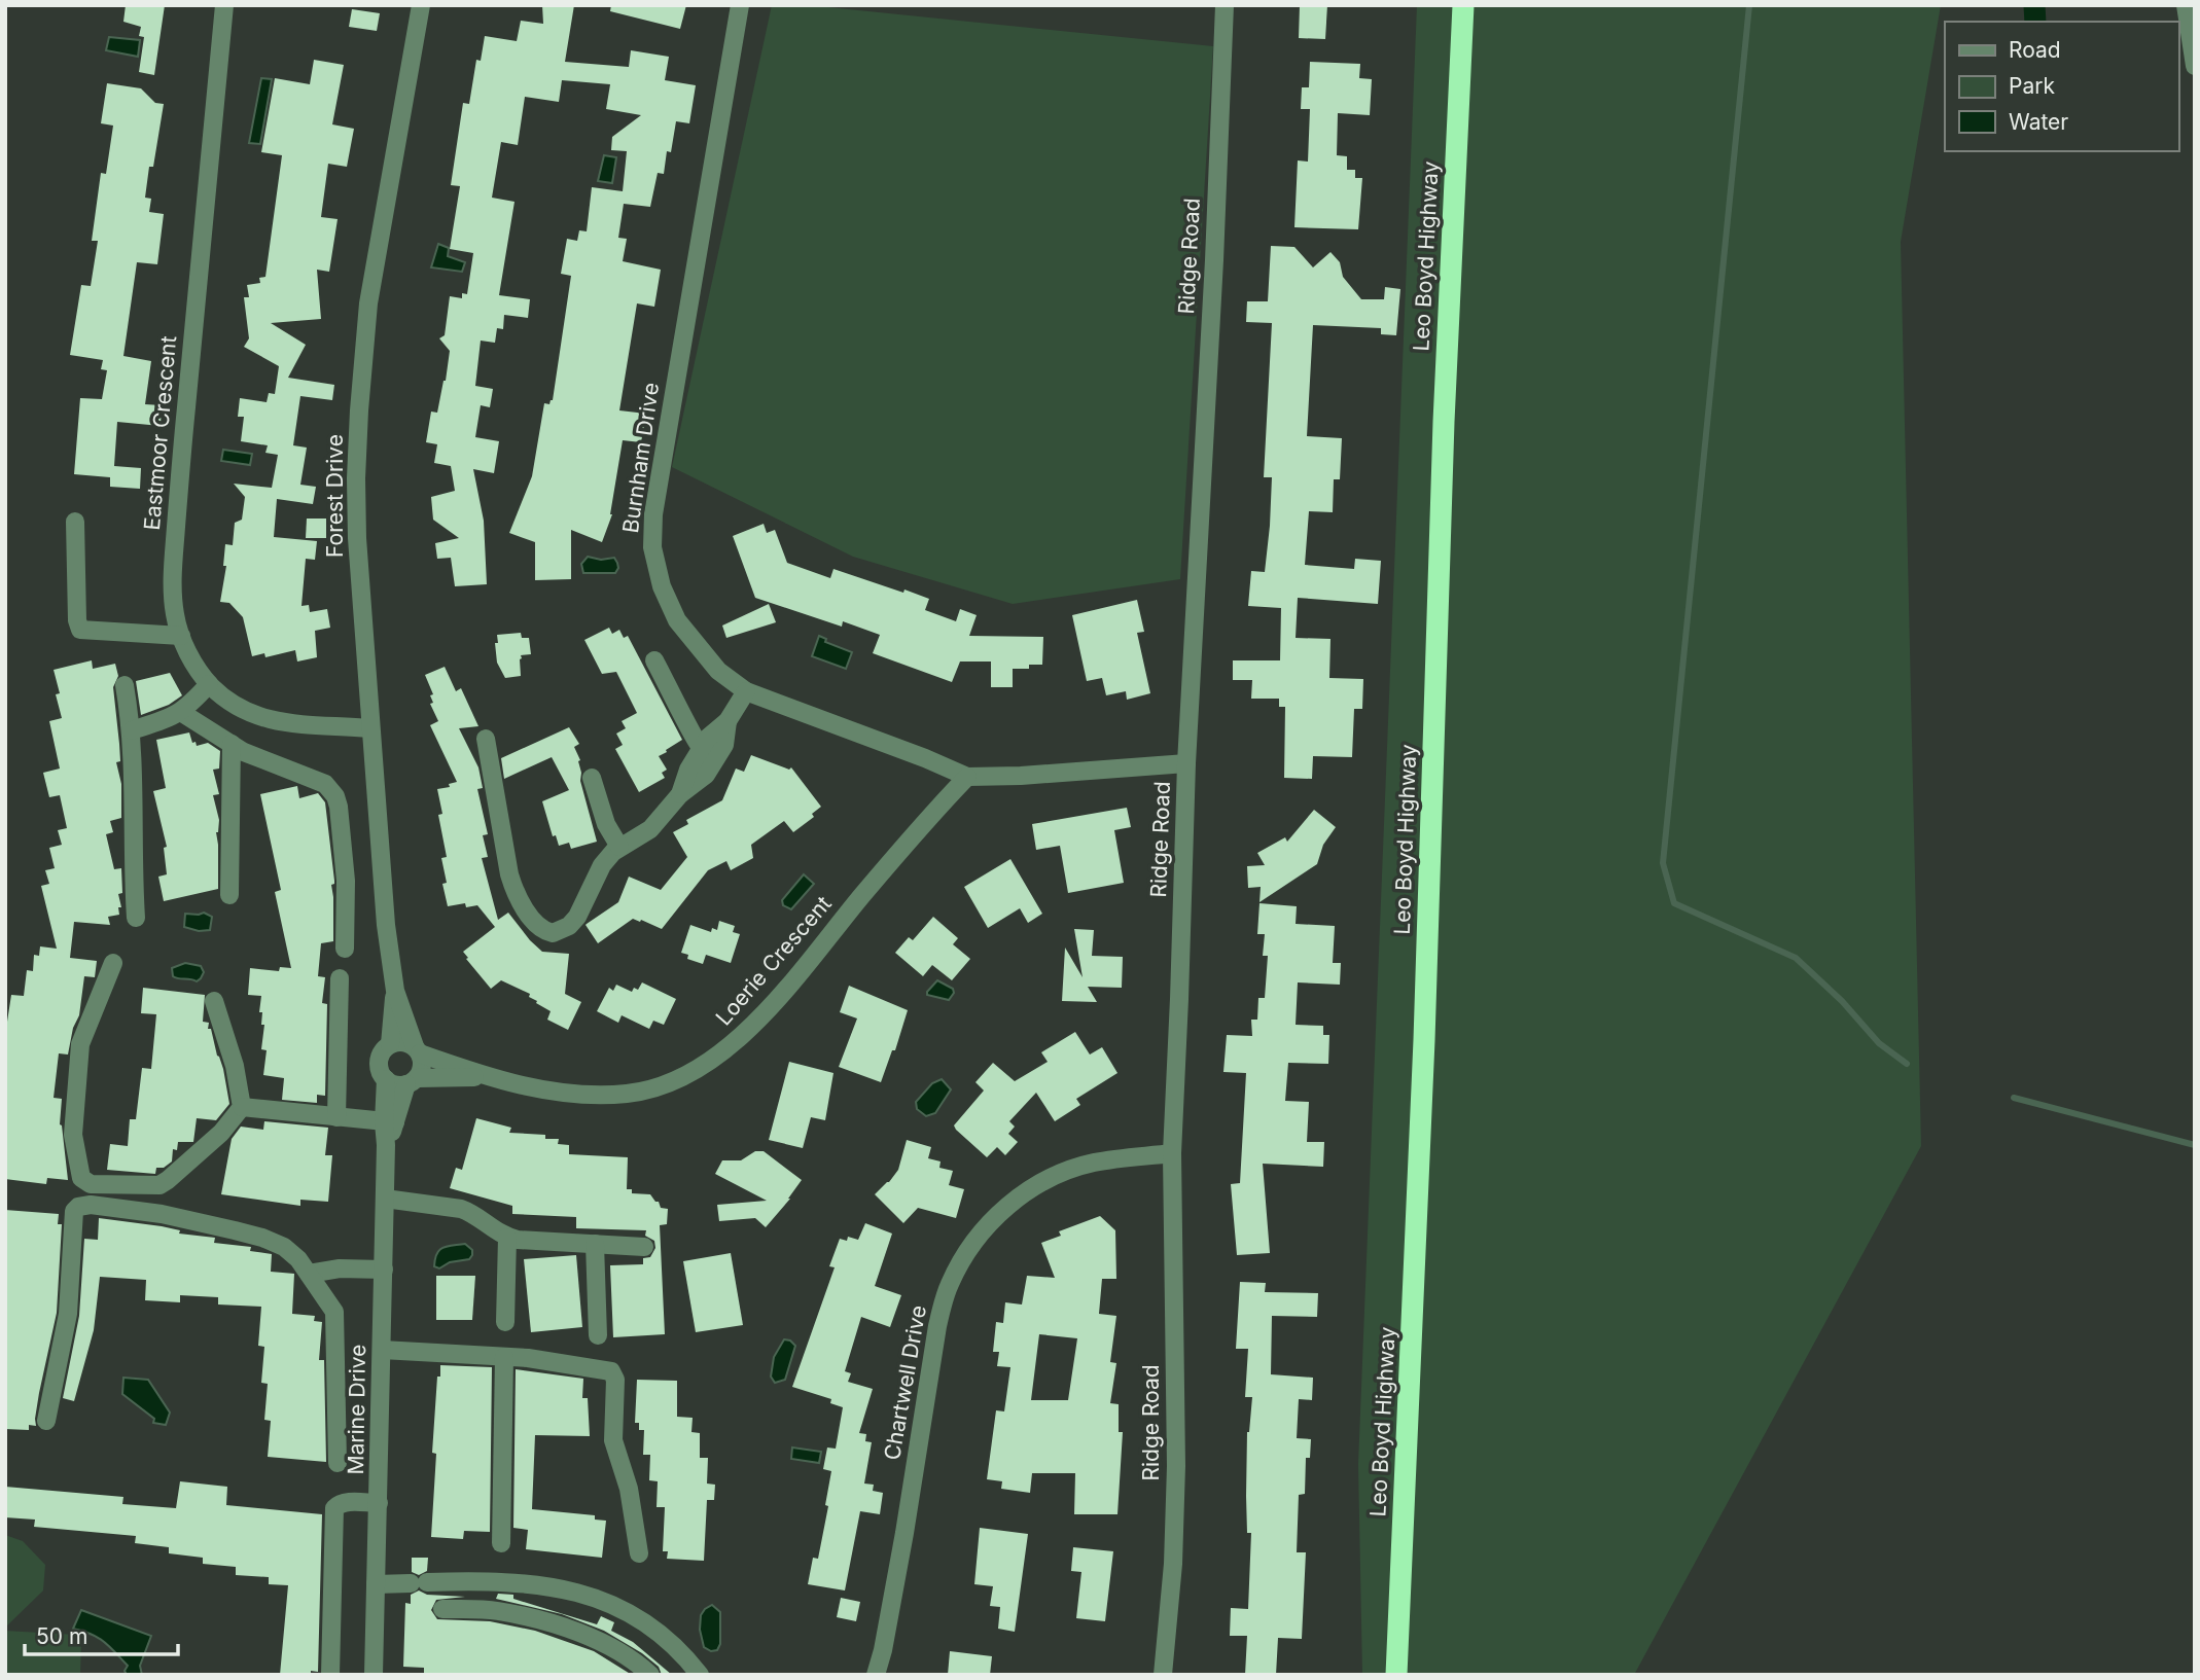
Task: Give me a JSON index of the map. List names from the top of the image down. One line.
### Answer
{"streets":{"highway":["Leo Boyd Highway"],"street":["Ridge Road","Eastmoor Crescent","Burnham Drive","Forest Drive","Loerie Crescent","Chartwell Drive","Marine Drive"]},"crossings":[["Ridge Road","Burnham Drive"],["Ridge Road","Chartwell Drive"],["Eastmoor Crescent","Forest Drive"],["Burnham Drive","Loerie Crescent"],["Forest Drive","Loerie Crescent"],["Forest Drive","Marine Drive"],["Loerie Crescent","Marine Drive"]],"legend":["Road","Park","Water"],"scale_bar":"50 m"}
